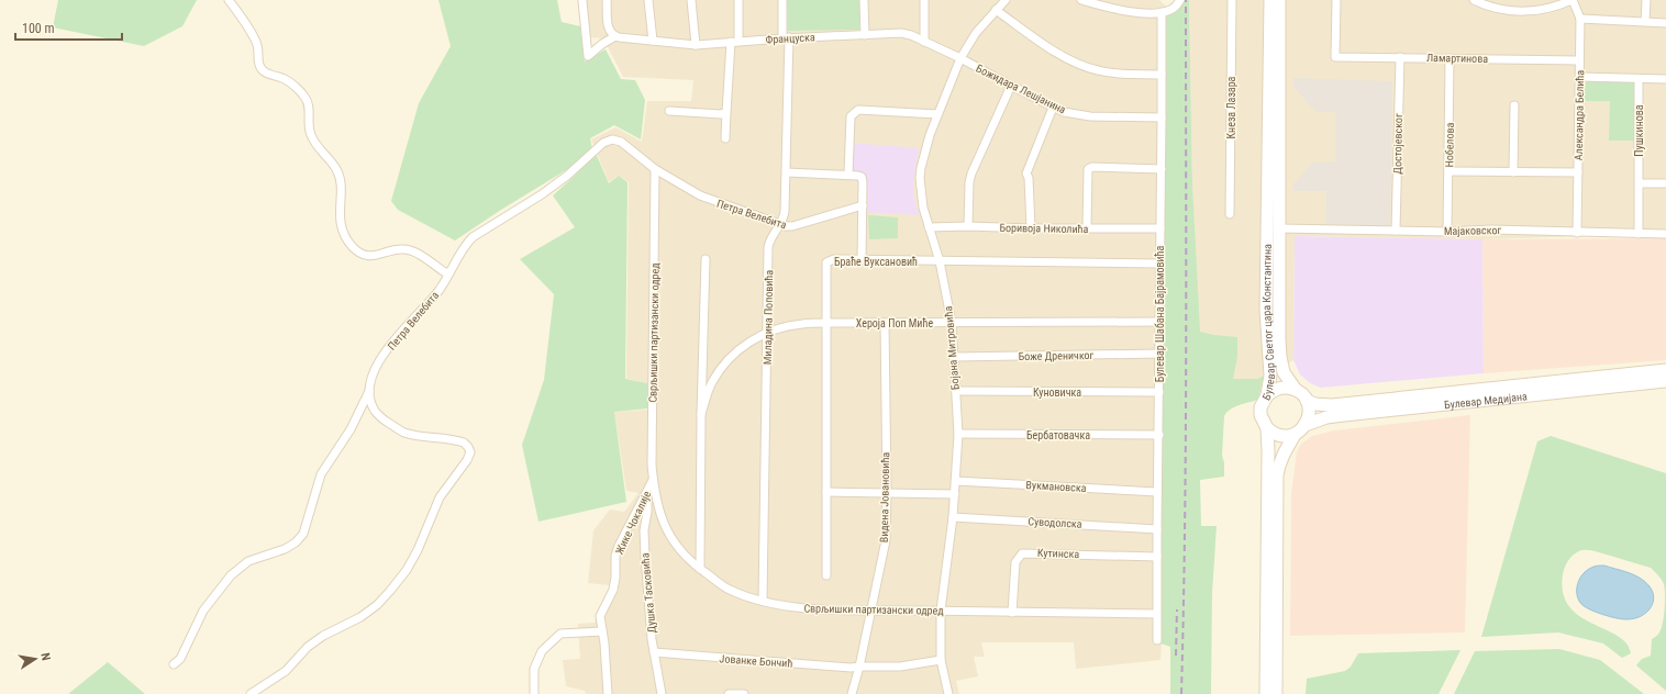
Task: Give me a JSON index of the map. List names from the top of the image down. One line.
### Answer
{"streets":{"main road":["Булевар Светог цара Константина","Булевар Медијана"],"street":["Француска","Ламартинова","Божидара Лешјанина","Кнеза Лазара","Александра Белића","Пушкинова","Достојевског","Нобелова","Петра Велебита","Боривоја Николића","Мајаковског","Браће Вуксановић","Булевар Шабана Бајрамовића","Миладина Поповића","Хероја Поп Миће","Сврљишки партизански одред","Бојана Митровића","Боже Дреничког","Куновичка","Бербатовачка","Вукмановска","Видена Јовановића","Жике Чокалије","Суводолска","Кутинска","Душка Тасковића","Јованке Бончић"]},"crossings":[["Француска","Божидара Лешјанина"],["Француска","Миладина Поповића"],["Француска","Бојана Митровића"],["Ламартинова","Александра Белића"],["Ламартинова","Достојевског"],["Ламартинова","Нобелова"],["Божидара Лешјанина","Булевар Шабана Бајрамовића"],["Божидара Лешјанина","Бојана Митровића"],["Александра Белића","Мајаковског"],["Пушкинова","Мајаковског"],["Достојевског","Мајаковског"],["Нобелова","Мајаковског"],["Петра Велебита","Миладина Поповића"],["Петра Велебита","Сврљишки партизански одред"],["Боривоја Николића","Булевар Шабана Бајрамовића"],["Боривоја Николића","Бојана Митровића"],["Мајаковског","Булевар Светог цара Константина"],["Браће Вуксановић","Булевар Шабана Бајрамовића"],["Браће Вуксановић","Хероја Поп Миће"],["Браће Вуксановић","Бојана Митровића"],["Булевар Шабана Бајрамовића","Хероја Поп Миће"],["Булевар Шабана Бајрамовића","Сврљишки партизански одред"],["Булевар Шабана Бајрамовића","Боже Дреничког"],["Булевар Шабана Бајрамовића","Куновичка"],["Булевар Шабана Бајрамовића","Бербатовачка"],["Булевар Шабана Бајрамовића","Вукмановска"],["Булевар Шабана Бајрамовића","Суводолска"],["Булевар Шабана Бајрамовића","Кутинска"],["Миладина Поповића","Хероја Поп Миће"],["Миладина Поповића","Сврљишки партизански одред"],["Булевар Светог цара Константина","Булевар Медијана"],["Хероја Поп Миће","Сврљишки партизански одред"],["Хероја Поп Миће","Бојана Митровића"],["Хероја Поп Миће","Видена Јовановића"],["Сврљишки партизански одред","Бојана Митровића"],["Сврљишки партизански одред","Видена Јовановића"],["Сврљишки партизански одред","Жике Чокалије"],["Сврљишки партизански одред","Кутинска"],["Бојана Митровића","Боже Дреничког"],["Бојана Митровића","Куновичка"],["Бојана Митровића","Бербатовачка"],["Бојана Митровића","Вукмановска"],["Бојана Митровића","Суводолска"],["Бојана Митровића","Јованке Бончић"],["Видена Јовановића","Јованке Бончић"],["Жике Чокалије","Душка Тасковића"],["Душка Тасковића","Јованке Бончић"]],"scale_bar":"100 m","north":"right"}
